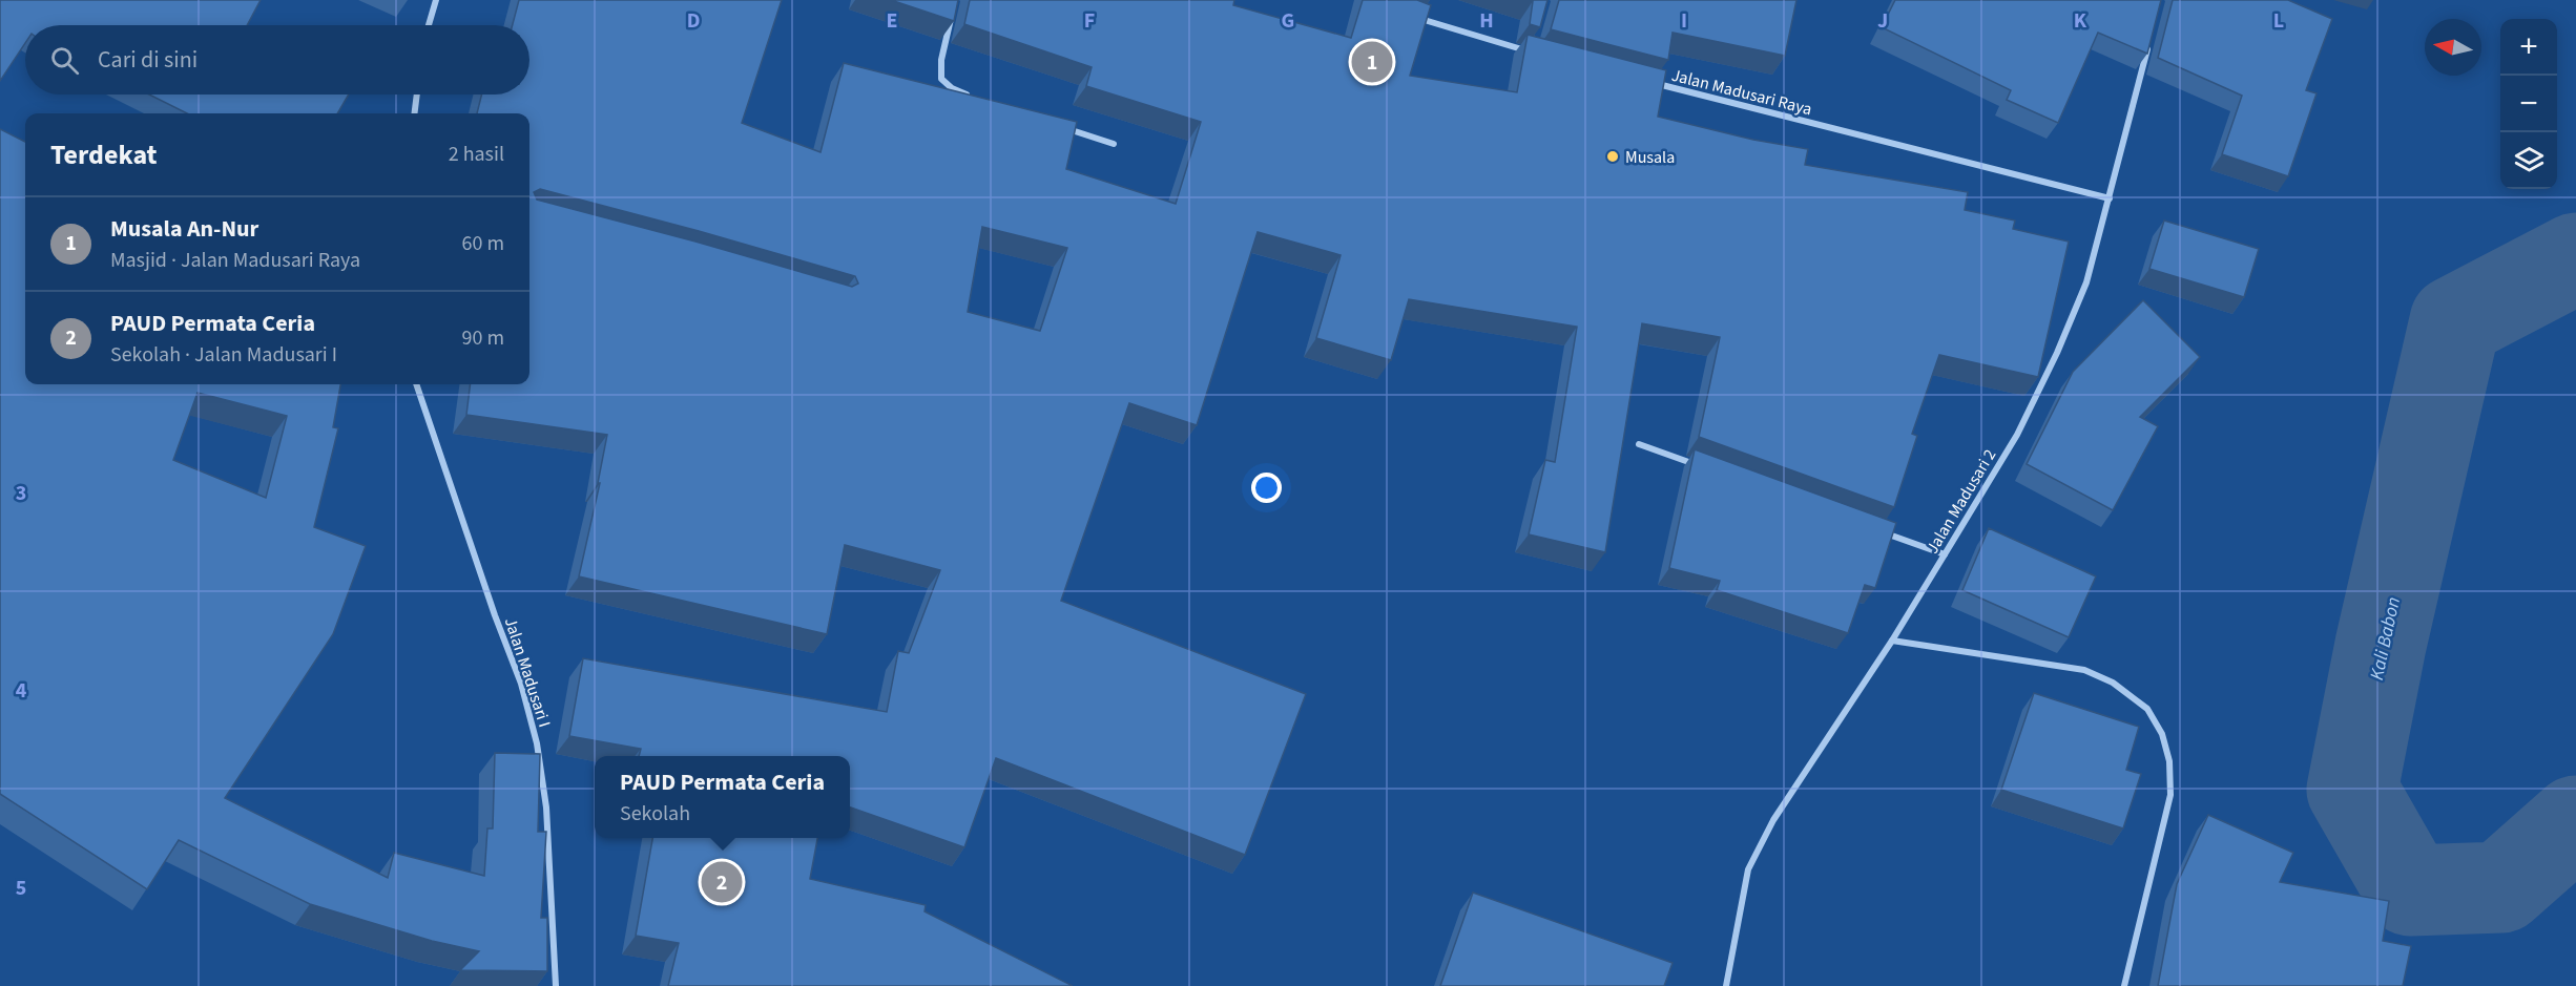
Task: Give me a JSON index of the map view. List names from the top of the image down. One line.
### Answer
{"streets":{"street":["Jalan Madusari Raya","Jalan Madusari 2","Jalan Madusari I"]},"crossings":[["Jalan Madusari Raya","Jalan Madusari 2"]],"water":["Kali Babon"],"places":["Musala"],"north":"left","page":{"map_buttons":["+","−"],"search":"Cari di sini","pins":["1","2"],"heading":["Terdekat","2 hasil"],"list":[{"mark":"1","name":"Musala An-Nur","note":"Masjid · Jalan Madusari Raya","value":"60 m"},{"mark":"2","name":"PAUD Permata Ceria","note":"Sekolah · Jalan Madusari I","value":"90 m"}],"popup":["PAUD Permata Ceria","Sekolah"]},"grid":{"columns":["D","E","F","G","H","I","J","K","L"],"rows":["3","4","5"]}}
